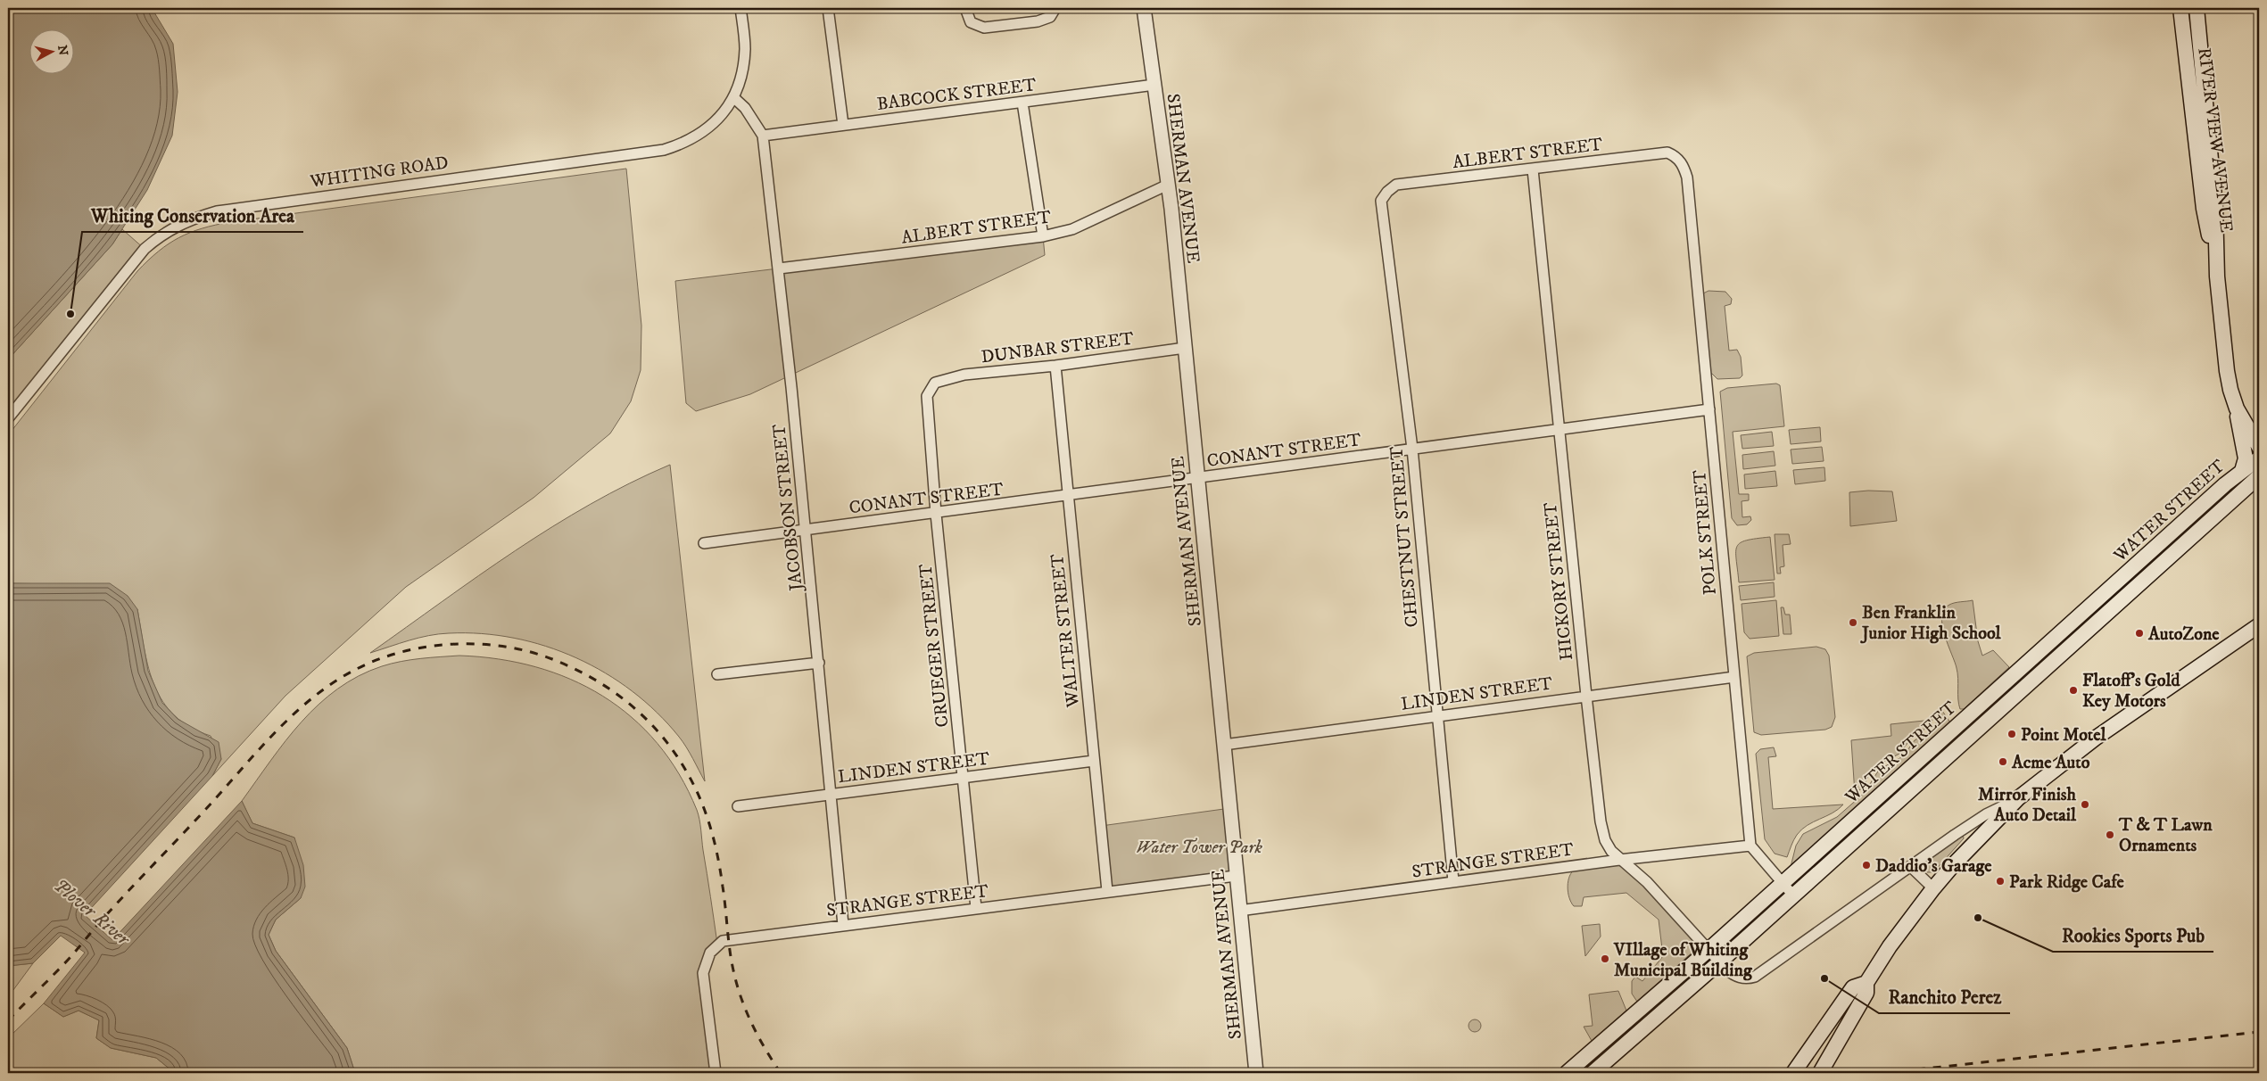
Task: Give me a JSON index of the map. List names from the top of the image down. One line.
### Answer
{"streets":{"main road":["RIVER VIEW AVENUE","WATER STREET"],"street":["BABCOCK STREET","ALBERT STREET","WHITING ROAD","SHERMAN AVENUE","DUNBAR STREET","CONANT STREET","JACOBSON STREET","POLK STREET","CHESTNUT STREET","HICKORY STREET","WALTER STREET","CRUEGER STREET","LINDEN STREET","STRANGE STREET"]},"crossings":[["BABCOCK STREET","SHERMAN AVENUE"],["BABCOCK STREET","JACOBSON STREET"],["ALBERT STREET","SHERMAN AVENUE"],["ALBERT STREET","JACOBSON STREET"],["ALBERT STREET","POLK STREET"],["ALBERT STREET","CHESTNUT STREET"],["ALBERT STREET","HICKORY STREET"],["WHITING ROAD","JACOBSON STREET"],["SHERMAN AVENUE","DUNBAR STREET"],["SHERMAN AVENUE","CONANT STREET"],["SHERMAN AVENUE","LINDEN STREET"],["SHERMAN AVENUE","STRANGE STREET"],["DUNBAR STREET","WALTER STREET"],["DUNBAR STREET","CRUEGER STREET"],["CONANT STREET","JACOBSON STREET"],["CONANT STREET","POLK STREET"],["CONANT STREET","CHESTNUT STREET"],["CONANT STREET","HICKORY STREET"],["CONANT STREET","WALTER STREET"],["CONANT STREET","CRUEGER STREET"],["JACOBSON STREET","LINDEN STREET"],["JACOBSON STREET","STRANGE STREET"],["WATER STREET","HICKORY STREET"],["POLK STREET","LINDEN STREET"],["POLK STREET","STRANGE STREET"],["CHESTNUT STREET","LINDEN STREET"],["CHESTNUT STREET","STRANGE STREET"],["HICKORY STREET","LINDEN STREET"],["HICKORY STREET","STRANGE STREET"],["WALTER STREET","LINDEN STREET"],["WALTER STREET","STRANGE STREET"],["CRUEGER STREET","LINDEN STREET"],["CRUEGER STREET","STRANGE STREET"]],"water":["Plover River"],"parks":["Water Tower Park"],"places":["Whiting Conservation Area","Ben Franklin Junior High School","AutoZone","Flatoff's Gold Key Motors","Point Motel","Acme Auto","Mirror Finish Auto Detail","T & T Lawn Ornaments","Daddio's Garage","Park Ridge Cafe","Rookies Sports Pub","VIllage of Whiting Municipal Building","Ranchito Perez"],"north":"right"}
